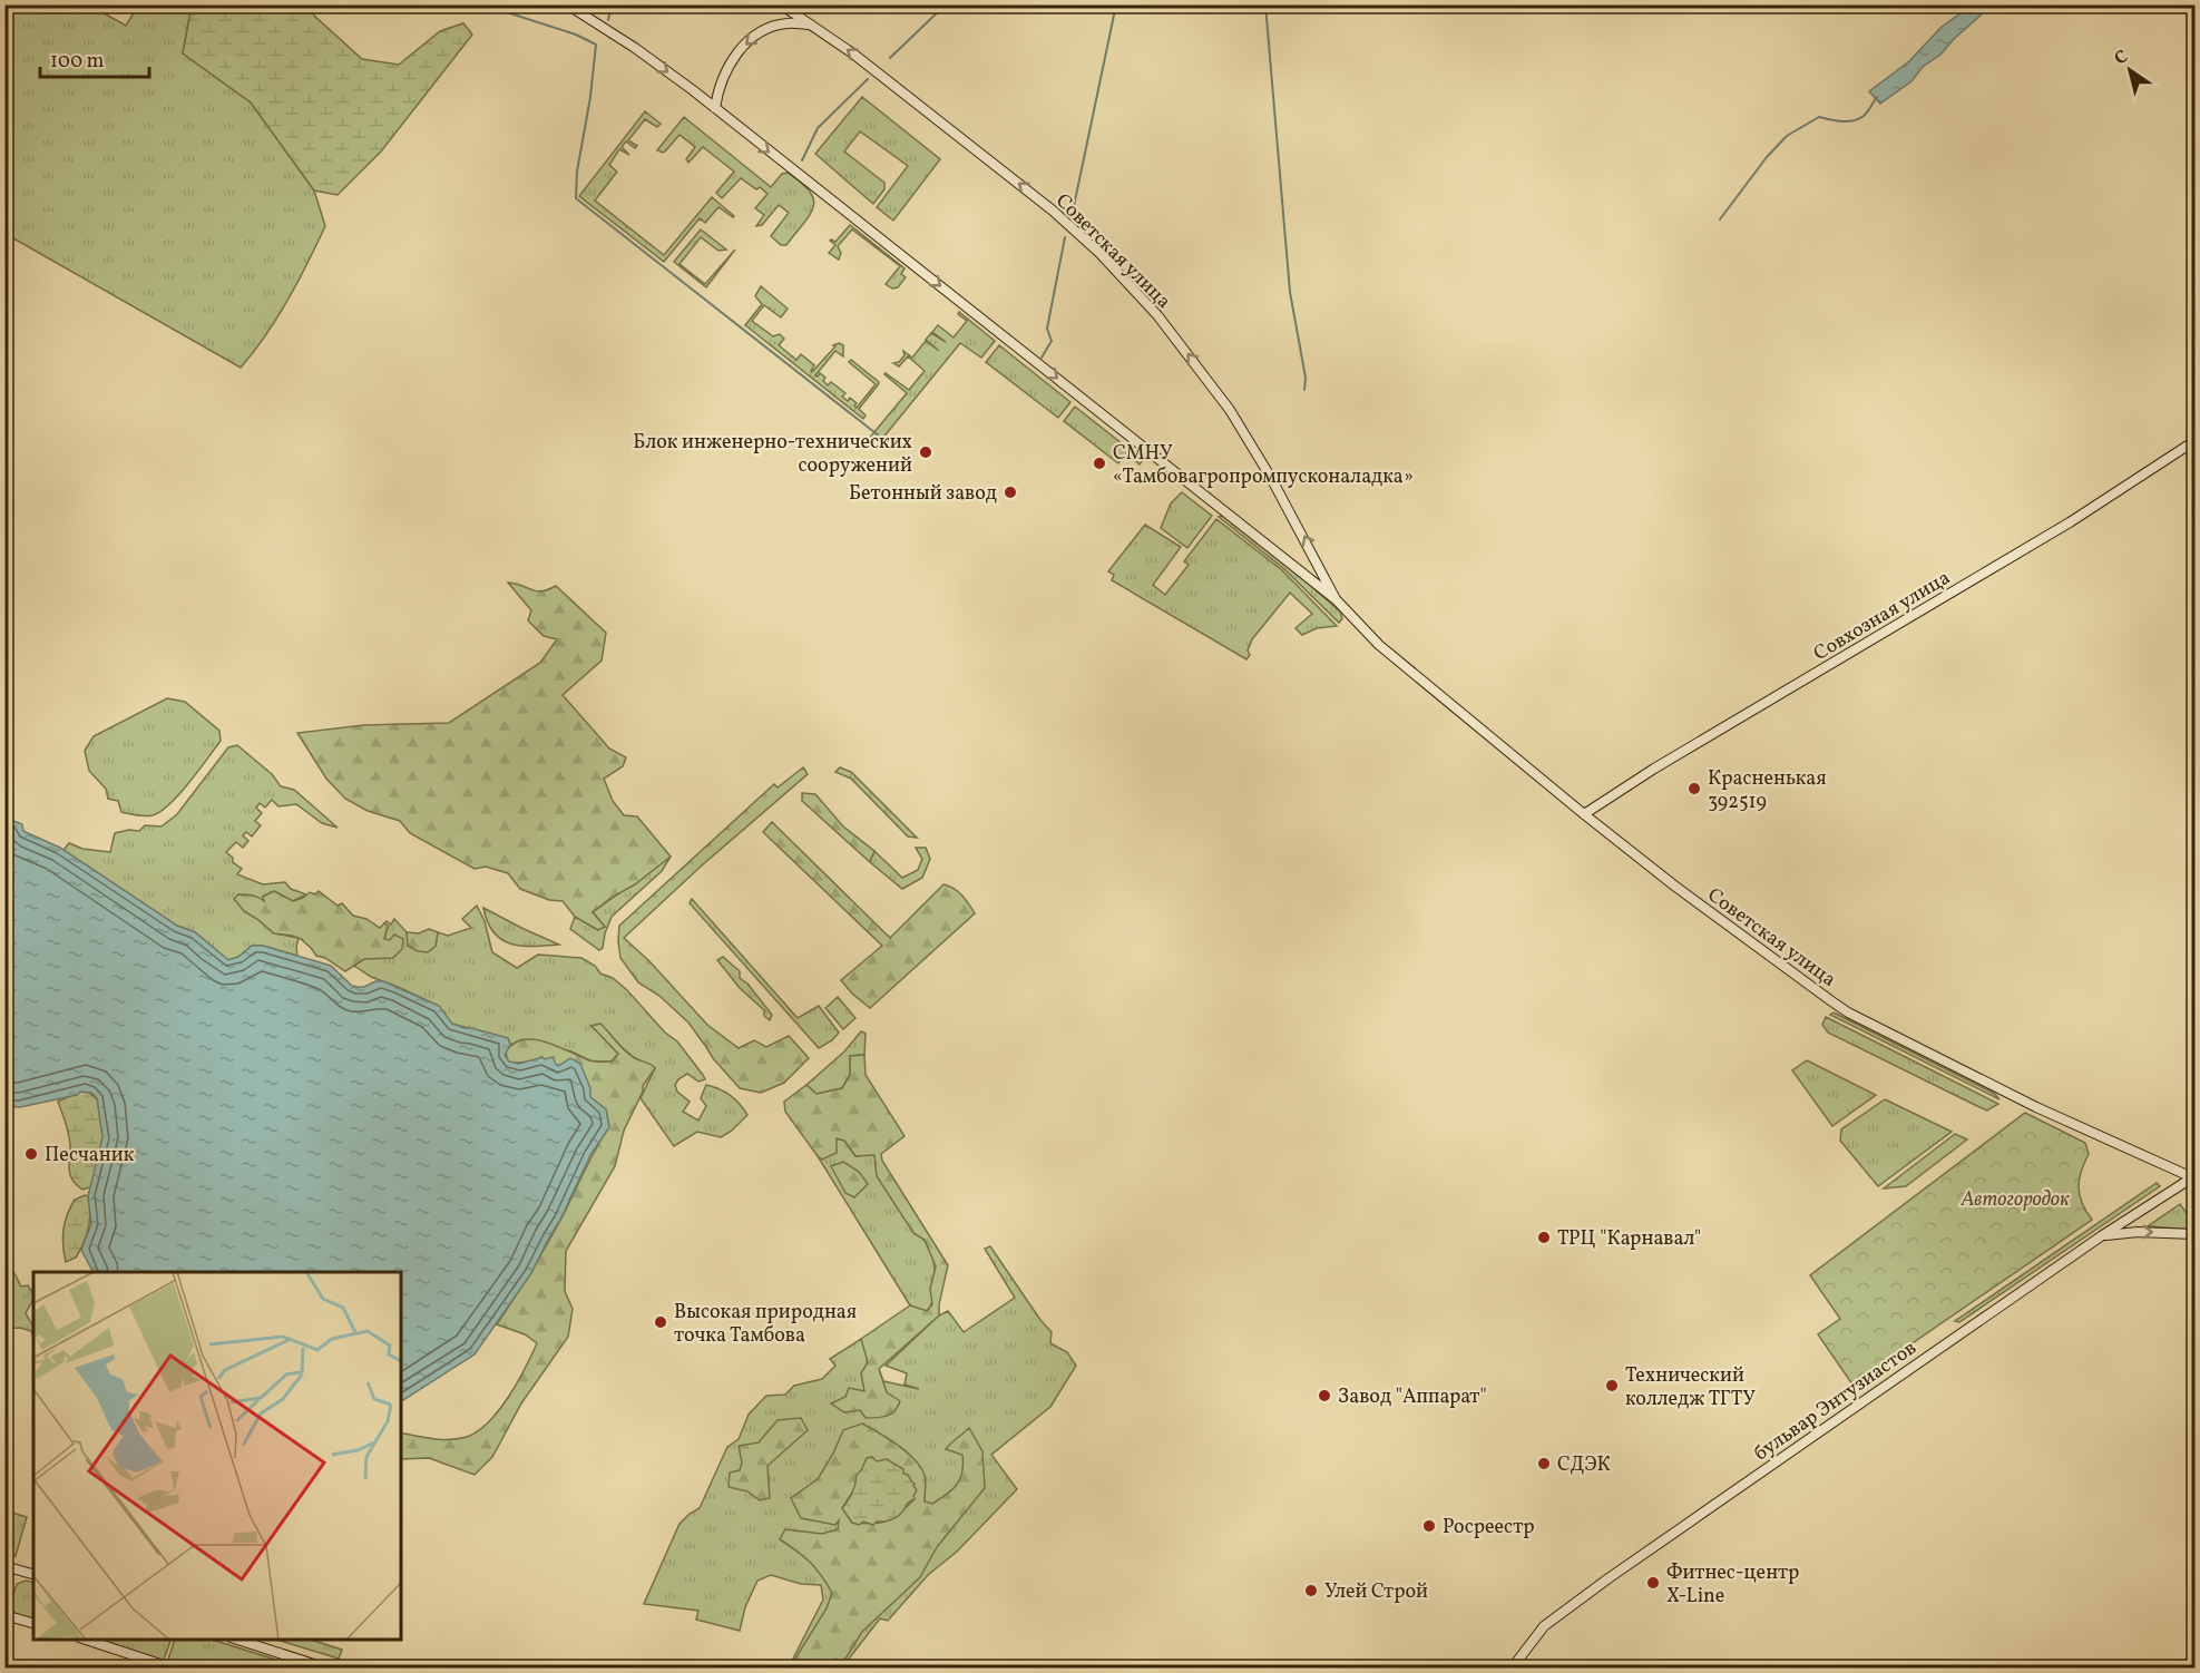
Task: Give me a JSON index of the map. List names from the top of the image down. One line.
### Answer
{"streets":{"main road":["Советская улица","Совхозная улица","бульвар Энтузиастов"]},"crossings":[["Советская улица","Совхозная улица"],["Советская улица","бульвар Энтузиастов"]],"one_way":["Советская улица"],"parks":["Автогородок"],"places":["Блок инженерно-технических сооружений","СМНУ «Тамбовагропромпусконаладка»","Бетонный завод","Красненькая 392519","Песчаник","ТРЦ \"Карнавал\"","Высокая природная точка Тамбова","Технический колледж ТГТУ","Завод \"Аппарат\"","СДЭК","Росреестр","Фитнес-центр X-Line","Улей Строй"],"scale_bar":"100 m","north":"top left"}
